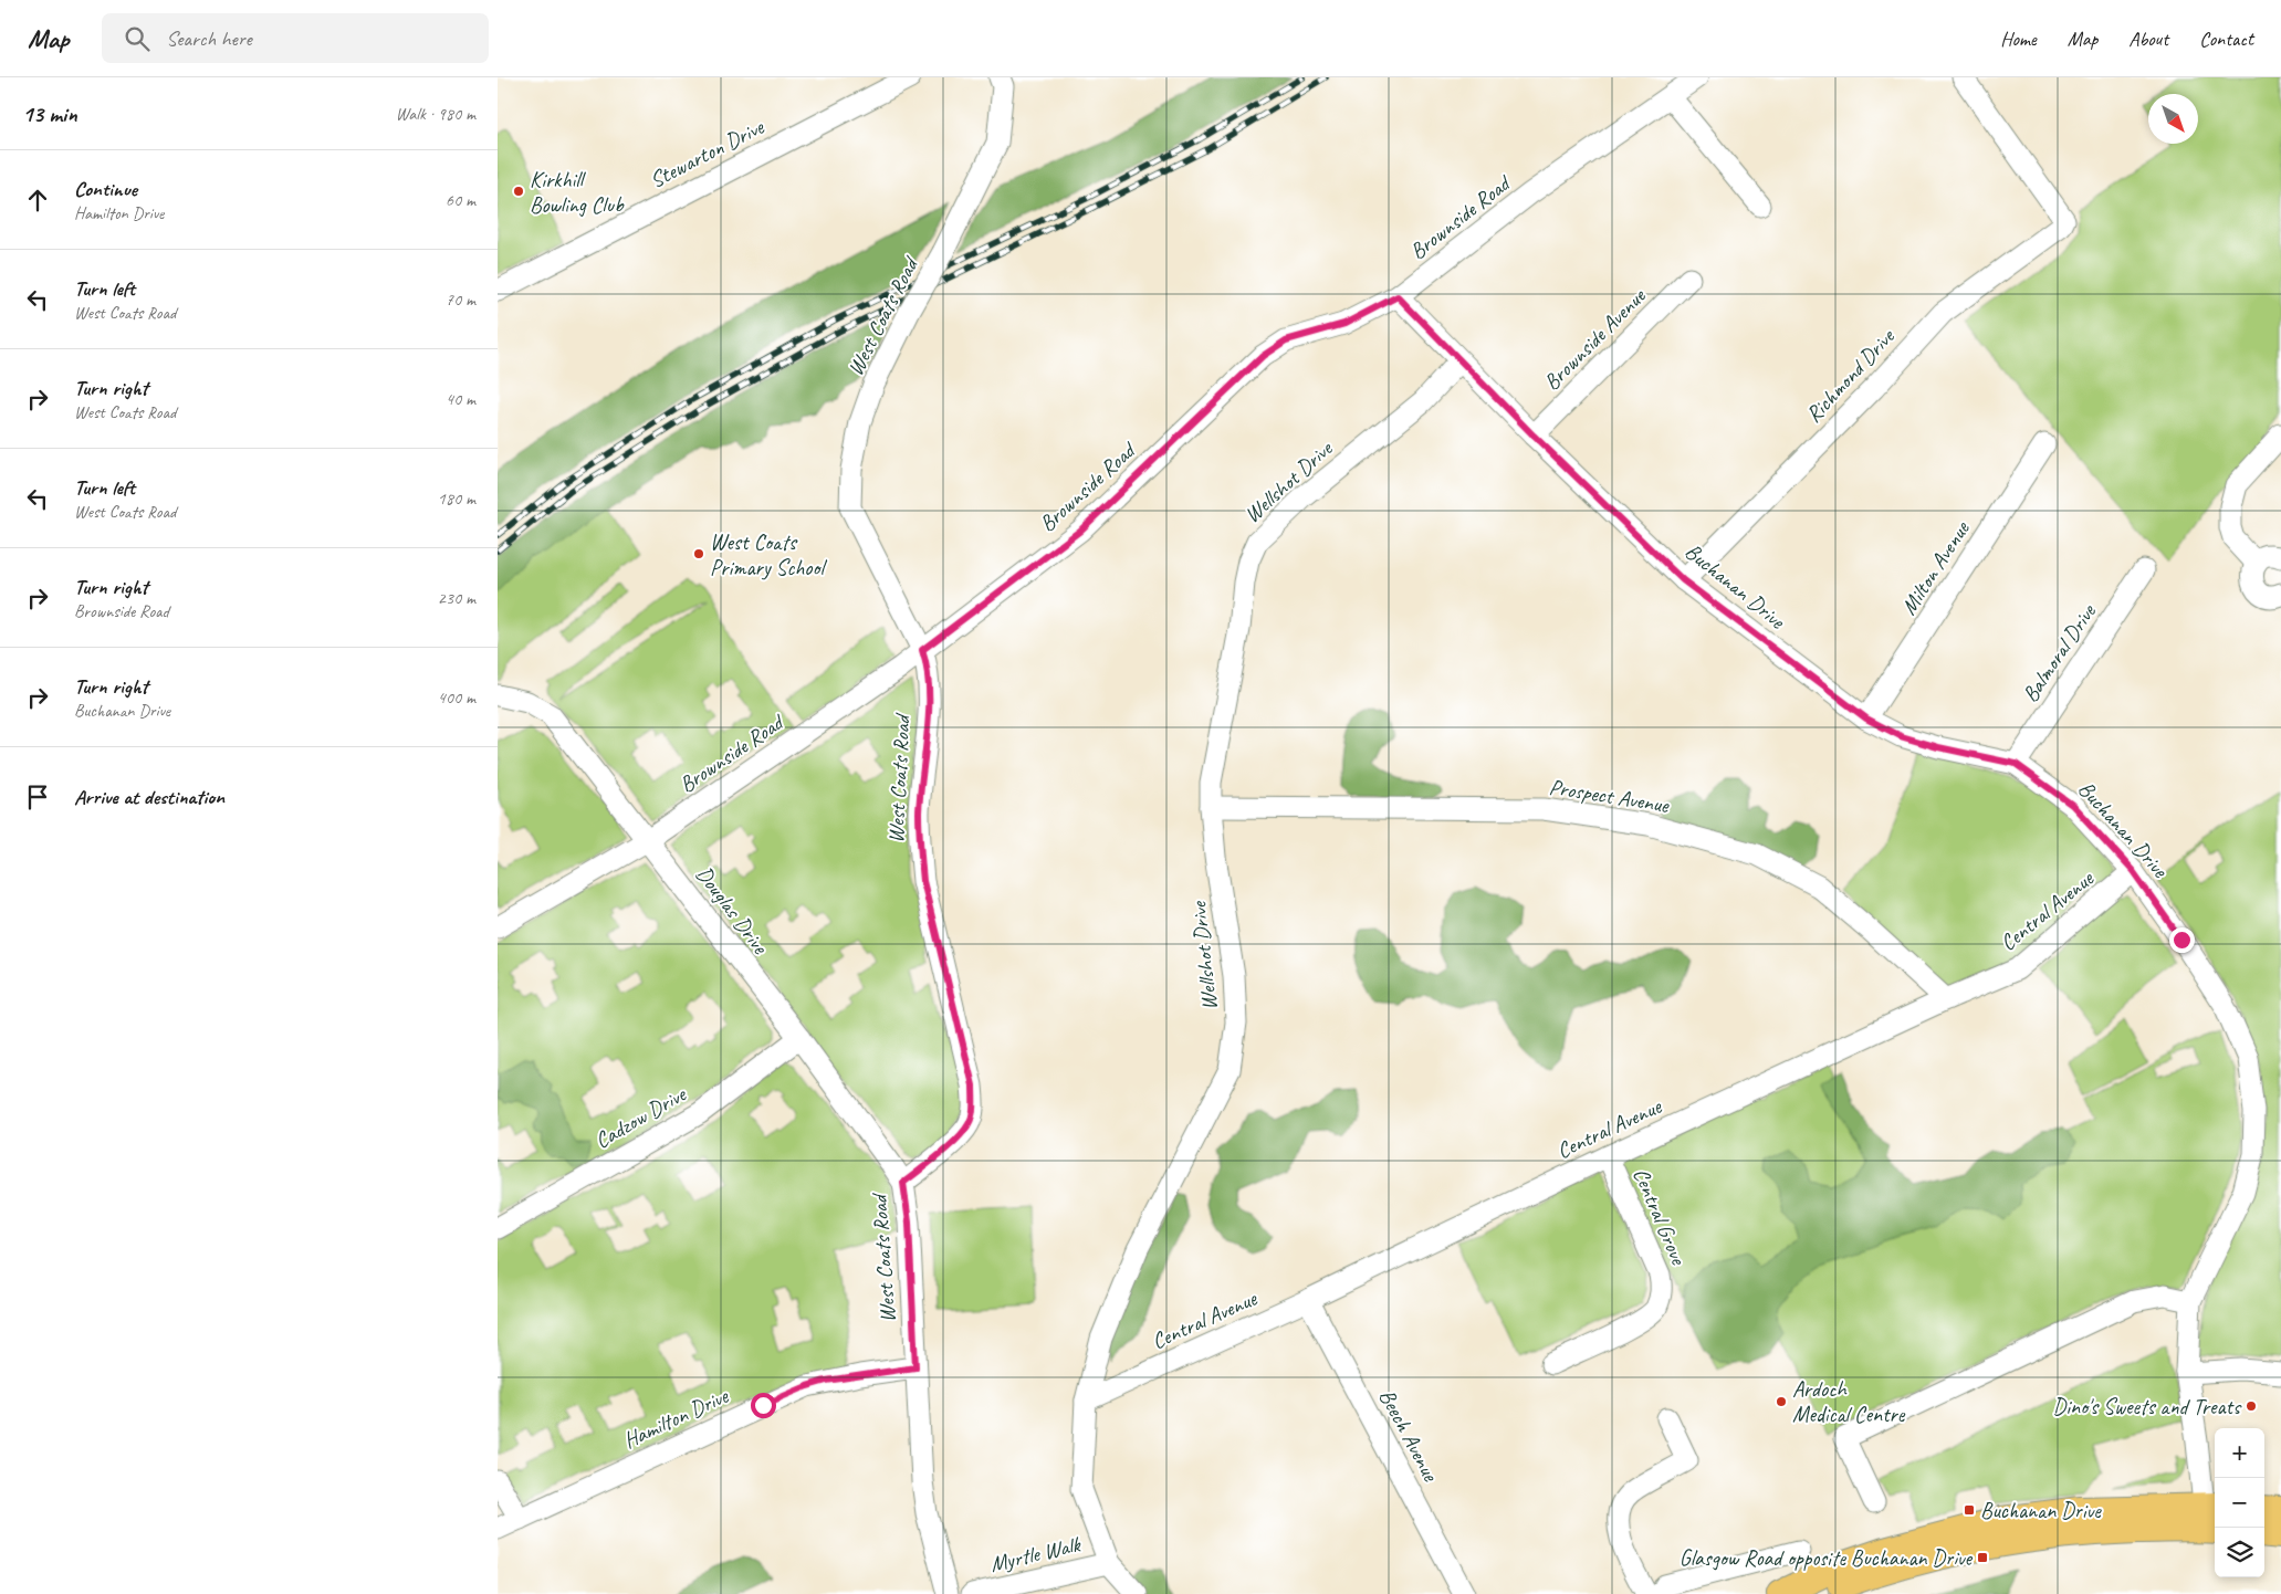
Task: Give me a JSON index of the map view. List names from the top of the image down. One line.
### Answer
{"streets":{"street":["Stewarton Drive","Brownside Road","West Coats Road","Brownside Avenue","Richmond Drive","Wellshot Drive","Milton Avenue","Buchanan Drive","Balmoral Drive","Prospect Avenue","Douglas Drive","Central Avenue","Cadzow Drive","Central Grove","Hamilton Drive","Beech Avenue","Myrtle Walk"]},"crossings":[["Brownside Road","West Coats Road"],["Brownside Road","Buchanan Drive"],["Brownside Road","Douglas Drive"],["West Coats Road","Douglas Drive"],["West Coats Road","Hamilton Drive"],["Brownside Avenue","Buchanan Drive"],["Richmond Drive","Buchanan Drive"],["Wellshot Drive","Buchanan Drive"],["Wellshot Drive","Prospect Avenue"],["Wellshot Drive","Central Avenue"],["Wellshot Drive","Myrtle Walk"],["Milton Avenue","Buchanan Drive"],["Buchanan Drive","Balmoral Drive"],["Buchanan Drive","Central Avenue"],["Prospect Avenue","Central Avenue"],["Douglas Drive","Cadzow Drive"],["Central Avenue","Central Grove"],["Central Avenue","Beech Avenue"]],"places":{"other":["Kirkhill Bowling Club","West Coats Primary School","Ardoch Medical Centre","Dino's Sweets and Treats"],"transit":["Buchanan Drive","Glasgow Road opposite Buchanan Drive"]},"north":"bottom right","page":{"header":"Map","search":"Search here","nav":["Home","Map","About","Contact"],"heading":["13 min","Walk · 980 m"],"list":[["Continue","Hamilton Drive","60 m"],["Turn left","West Coats Road","70 m"],["Turn right","West Coats Road","40 m"],["Turn left","West Coats Road","180 m"],["Turn right","Brownside Road","230 m"],["Turn right","Buchanan Drive","400 m"],"Arrive at destination"],"map_buttons":["+","−"]}}
